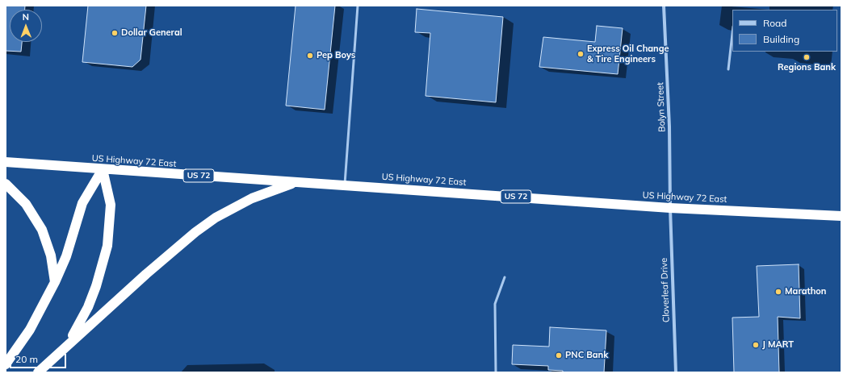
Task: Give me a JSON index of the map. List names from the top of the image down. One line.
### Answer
{"streets":{"highway":["US Highway 72 East","US 72"],"street":["Bolyn Street","Cloverleaf Drive"]},"crossings":[["Bolyn Street","US Highway 72 East"],["Bolyn Street","Cloverleaf Drive"],["US Highway 72 East","Cloverleaf Drive"]],"places":["Dollar General","Express Oil Change & Tire Engineers","Pep Boys","Regions Bank","Marathon","J MART","PNC Bank"],"legend":["Road","Building"],"scale_bar":"20 m","north":"top"}
